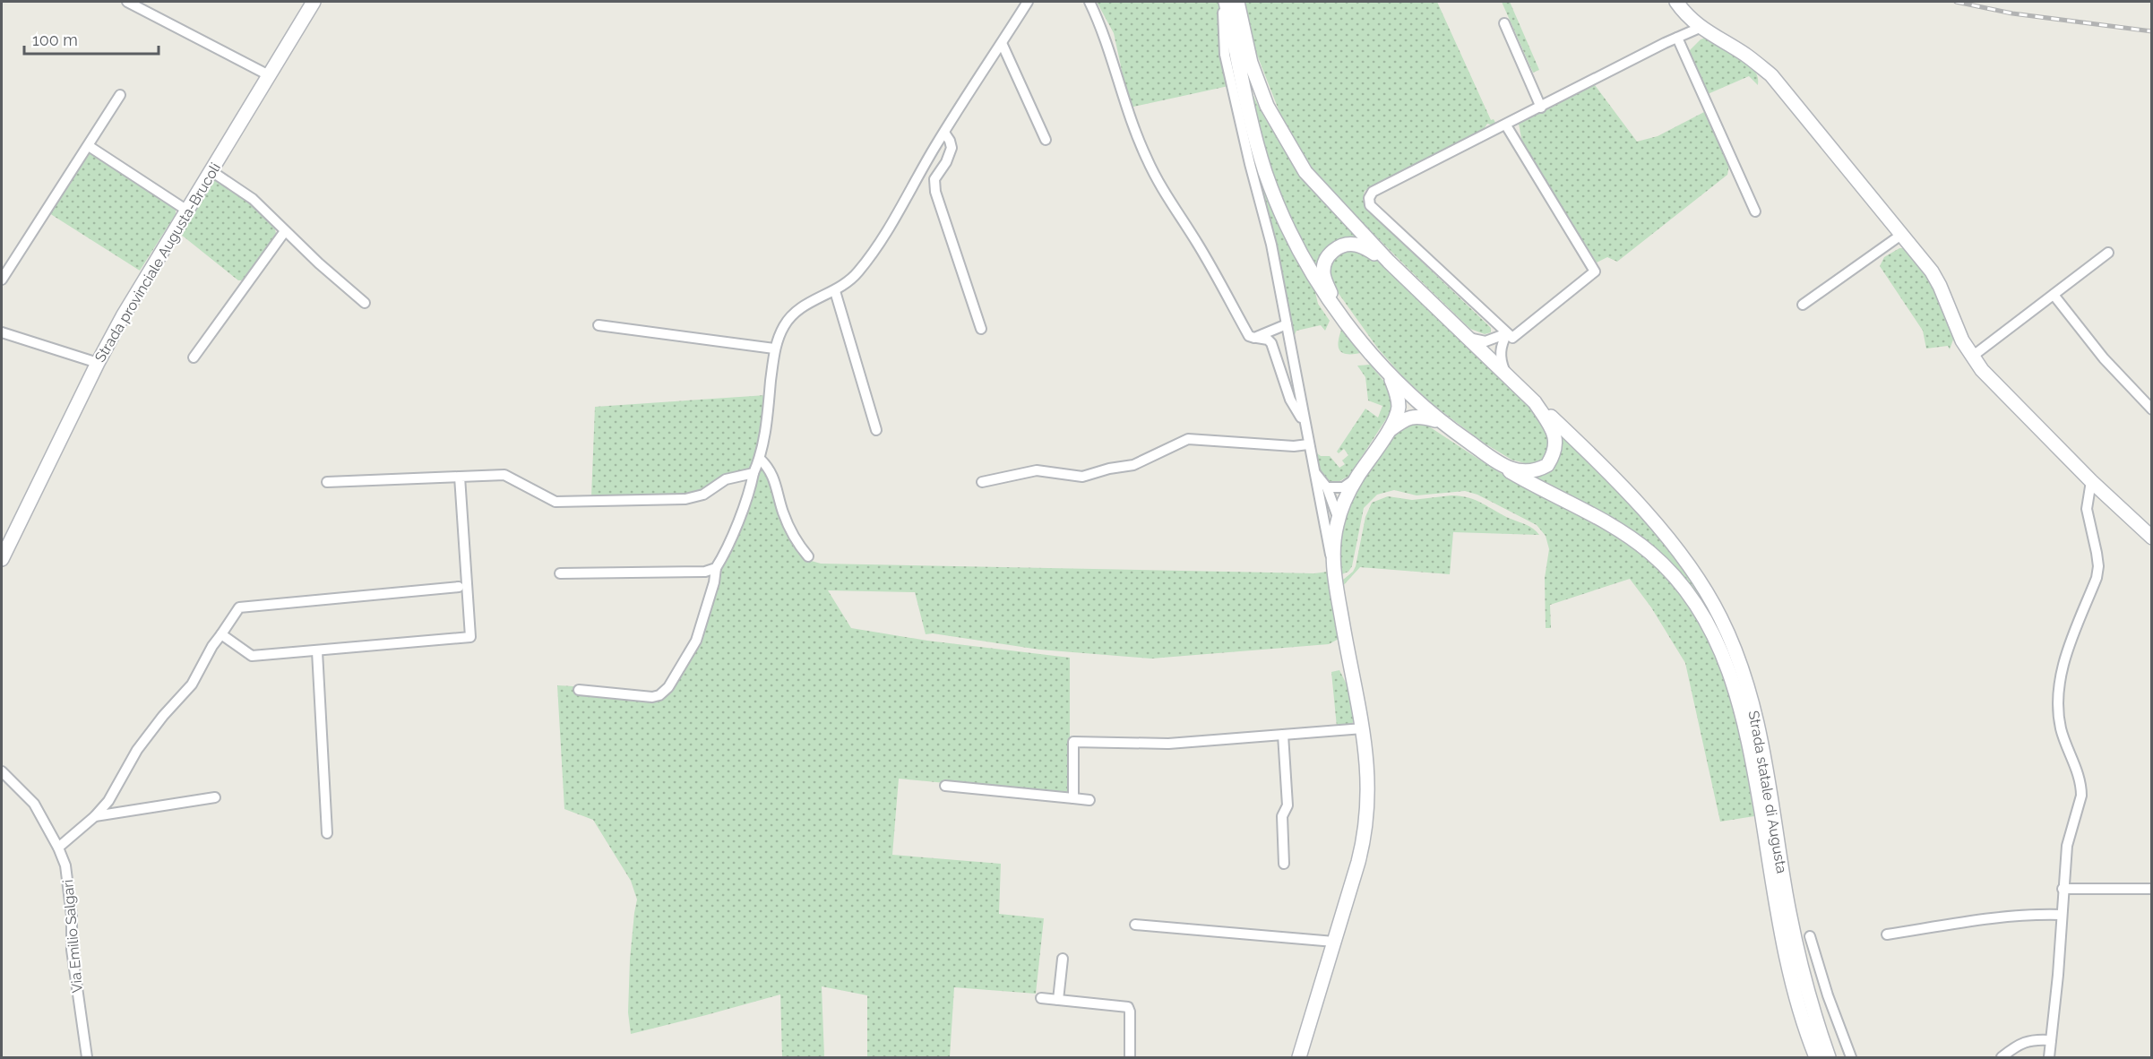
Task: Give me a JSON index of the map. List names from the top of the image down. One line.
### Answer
{"streets":{"main road":["Strada provinciale Augusta-Brucoli","Strada statale di Augusta"],"street":["Via Emilio Salgari"]},"scale_bar":"100 m"}
